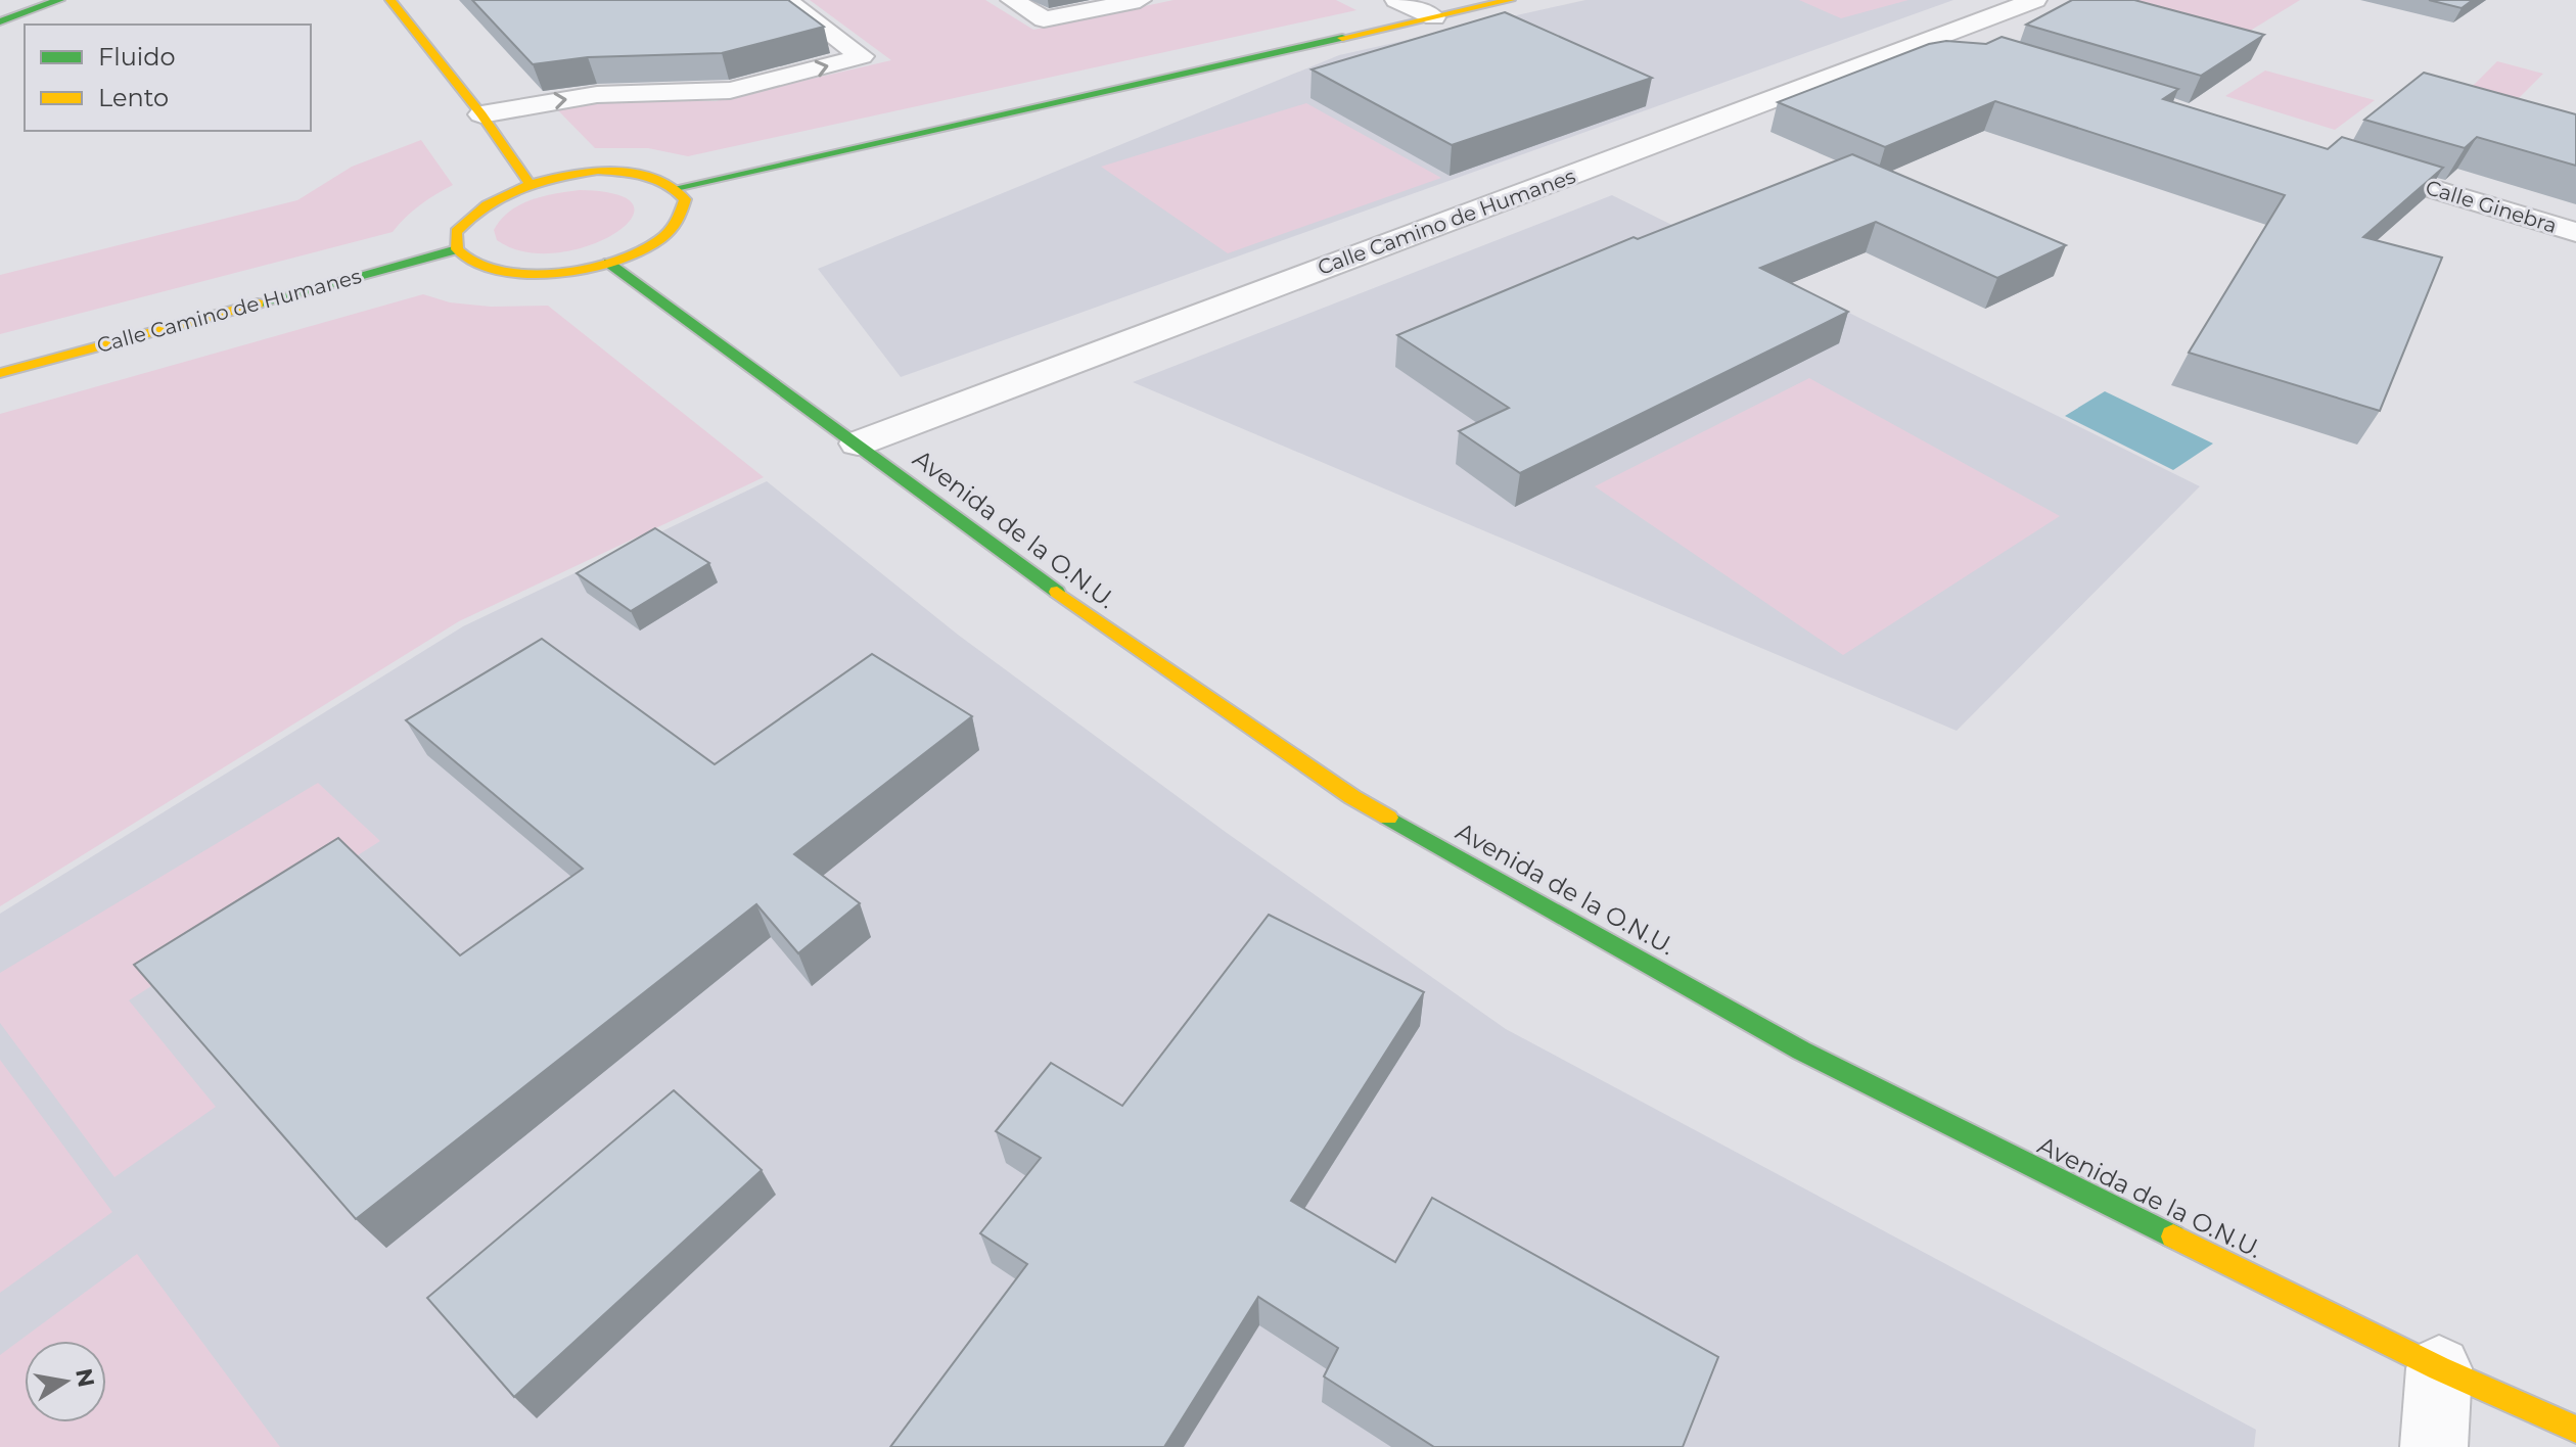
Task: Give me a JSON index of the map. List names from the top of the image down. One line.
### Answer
{"streets":{"street":["Calle Ginebra","Calle Camino de Humanes","Avenida de la O.N.U."]},"crossings":[["Calle Camino de Humanes","Avenida de la O.N.U."]],"legend":["Fluido","Lento"],"north":"right"}
